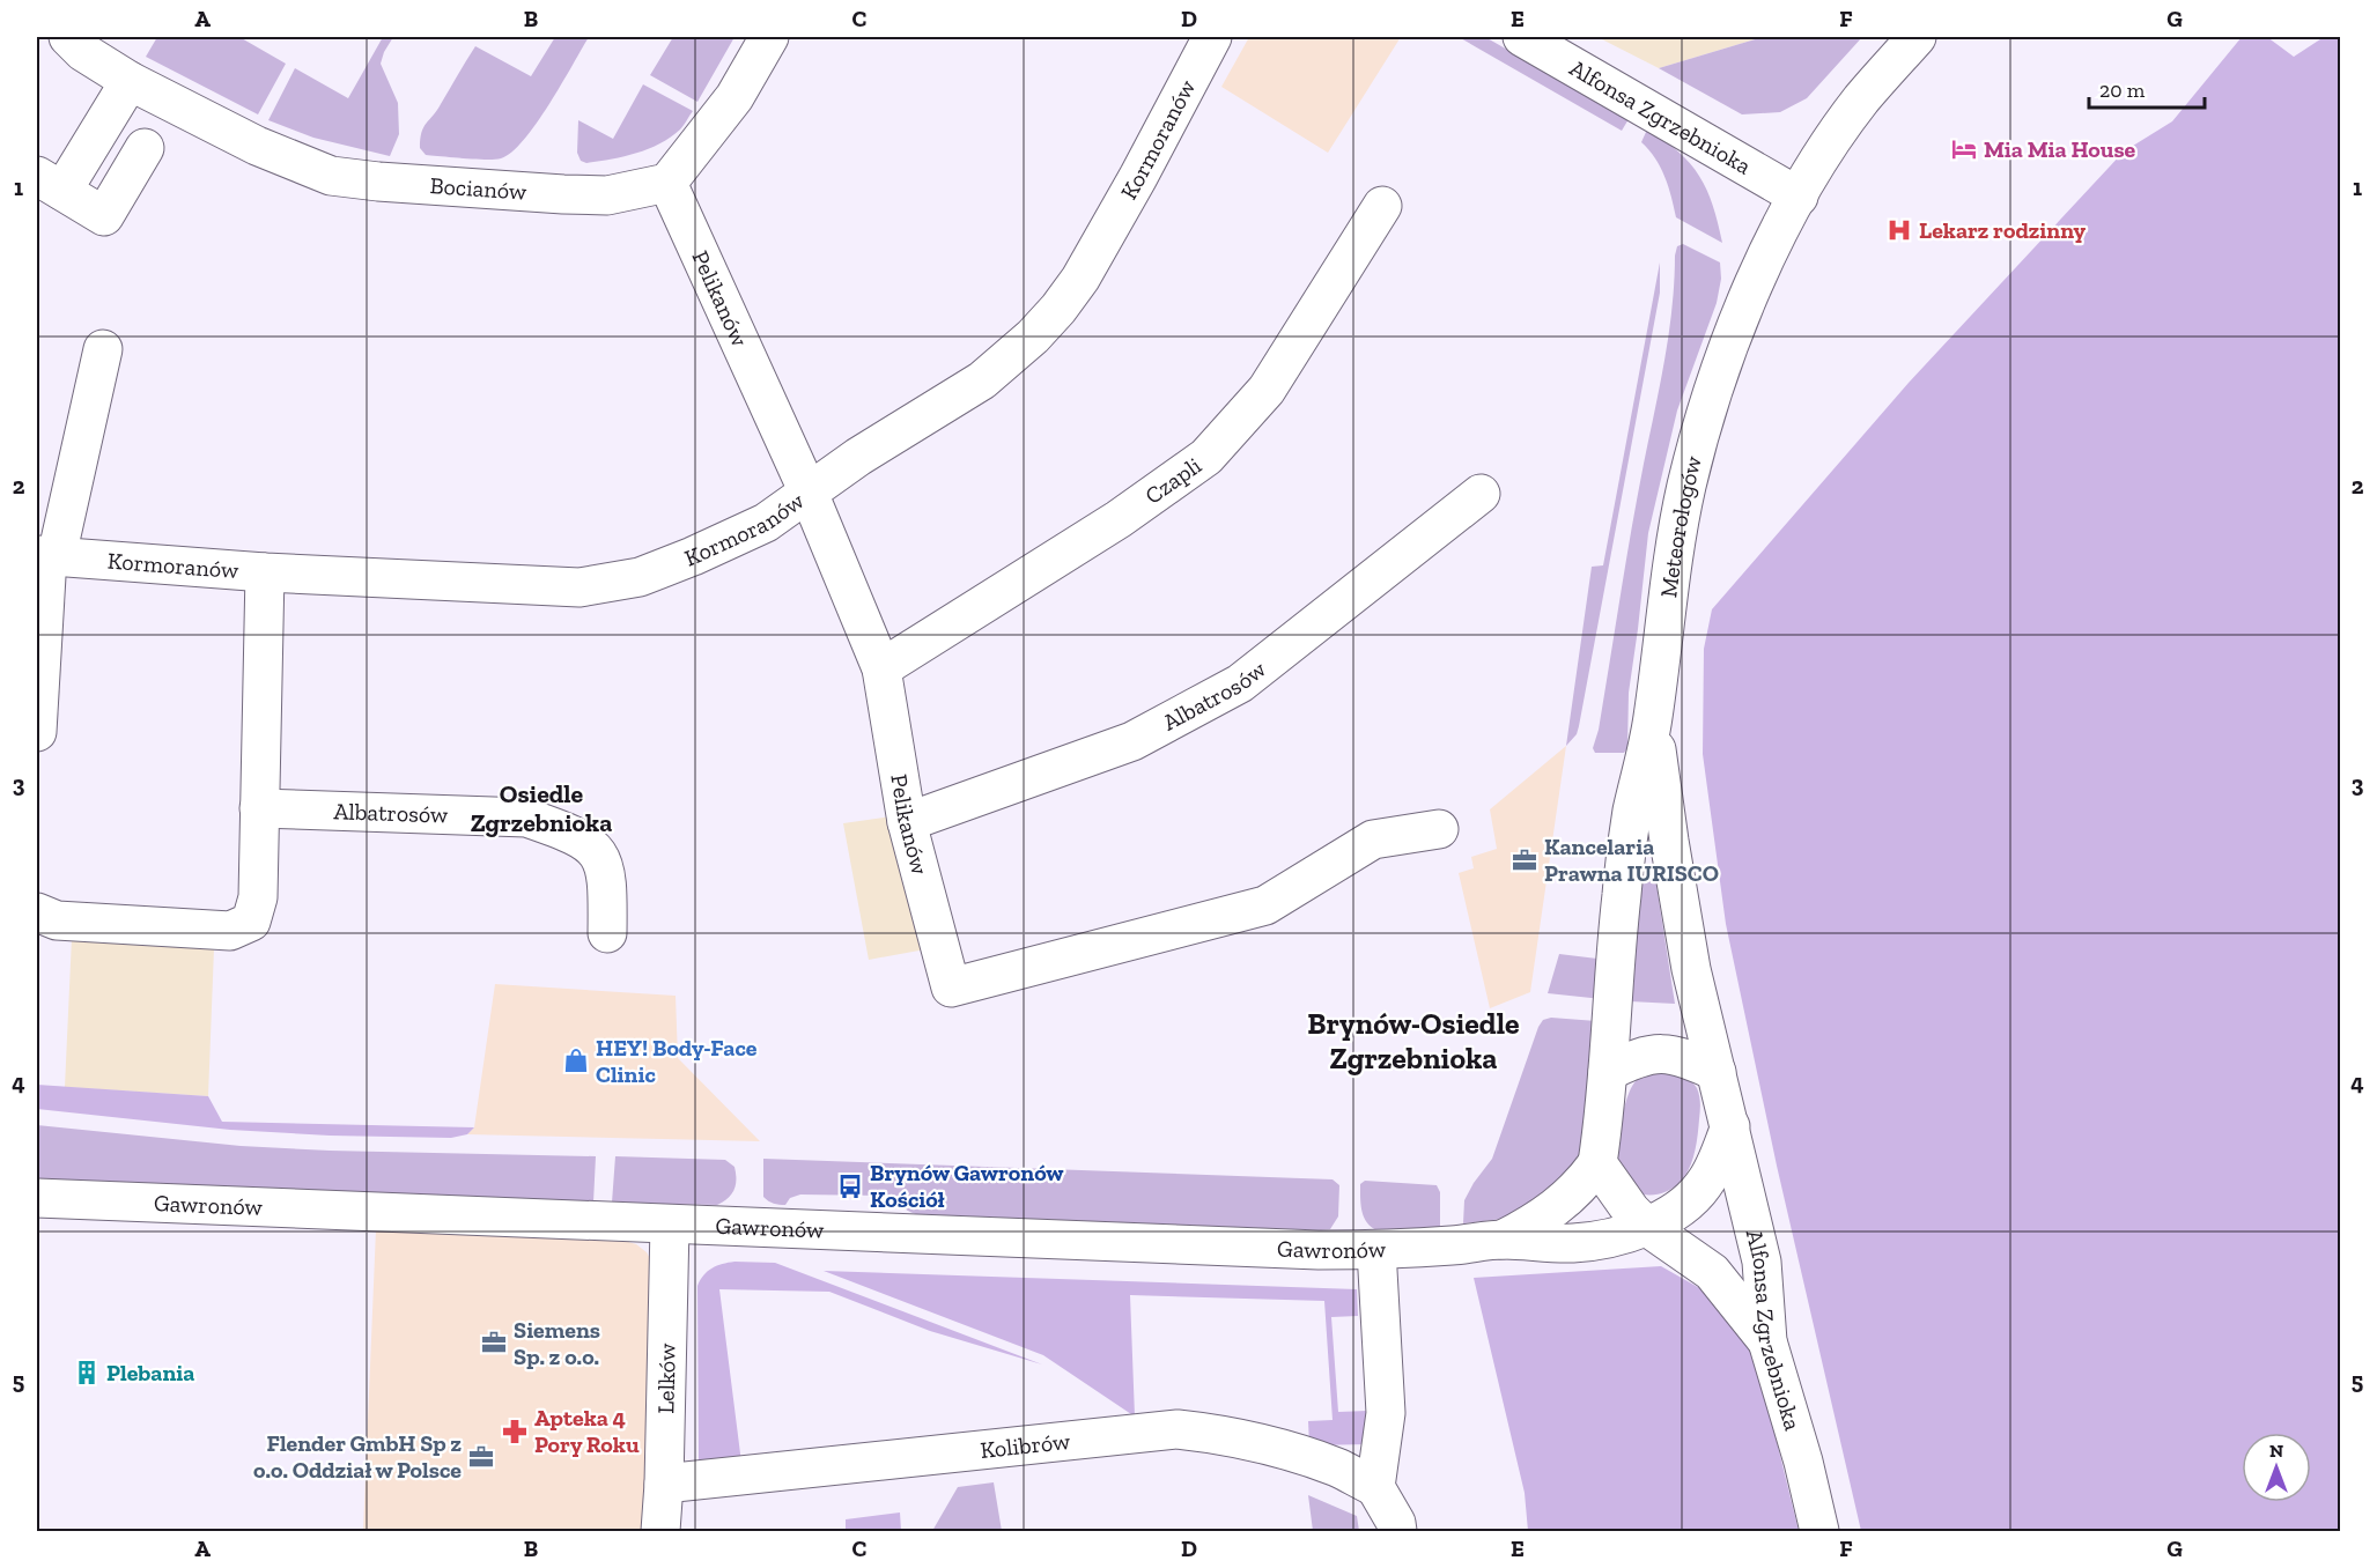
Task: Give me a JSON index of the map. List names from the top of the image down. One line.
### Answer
{"streets":{"street":["Alfonsa Zgrzebnioka","Kormoranów","Bocianów","Pelikanów","Czapli","Meteorologów","Albatrosów","Gawronów","Lelków","Kolibrów"]},"crossings":[["Alfonsa Zgrzebnioka","Meteorologów"],["Alfonsa Zgrzebnioka","Gawronów"],["Kormoranów","Pelikanów"],["Bocianów","Pelikanów"],["Pelikanów","Czapli"],["Pelikanów","Albatrosów"],["Meteorologów","Gawronów"],["Gawronów","Lelków"],["Lelków","Kolibrów"]],"districts":["Osiedle Zgrzebnioka","Brynów-Osiedle Zgrzebnioka"],"places":{"hotel":["Mia Mia House"],"hospital":["Lekarz rodzinny"],"office":["Kancelaria Prawna IURISCO","Siemens Sp. z o.o.","Flender GmbH Sp z o.o. Oddział w Polsce"],"shop":["HEY! Body-Face Clinic"],"bus stop":["Brynów Gawronów Kościół"],"building":["Plebania"],"pharmacy":["Apteka 4 Pory Roku"]},"scale_bar":"20 m","north":"top","grid":{"columns":["A","B","C","D","E","F","G"],"rows":["1","2","3","4","5"]}}
